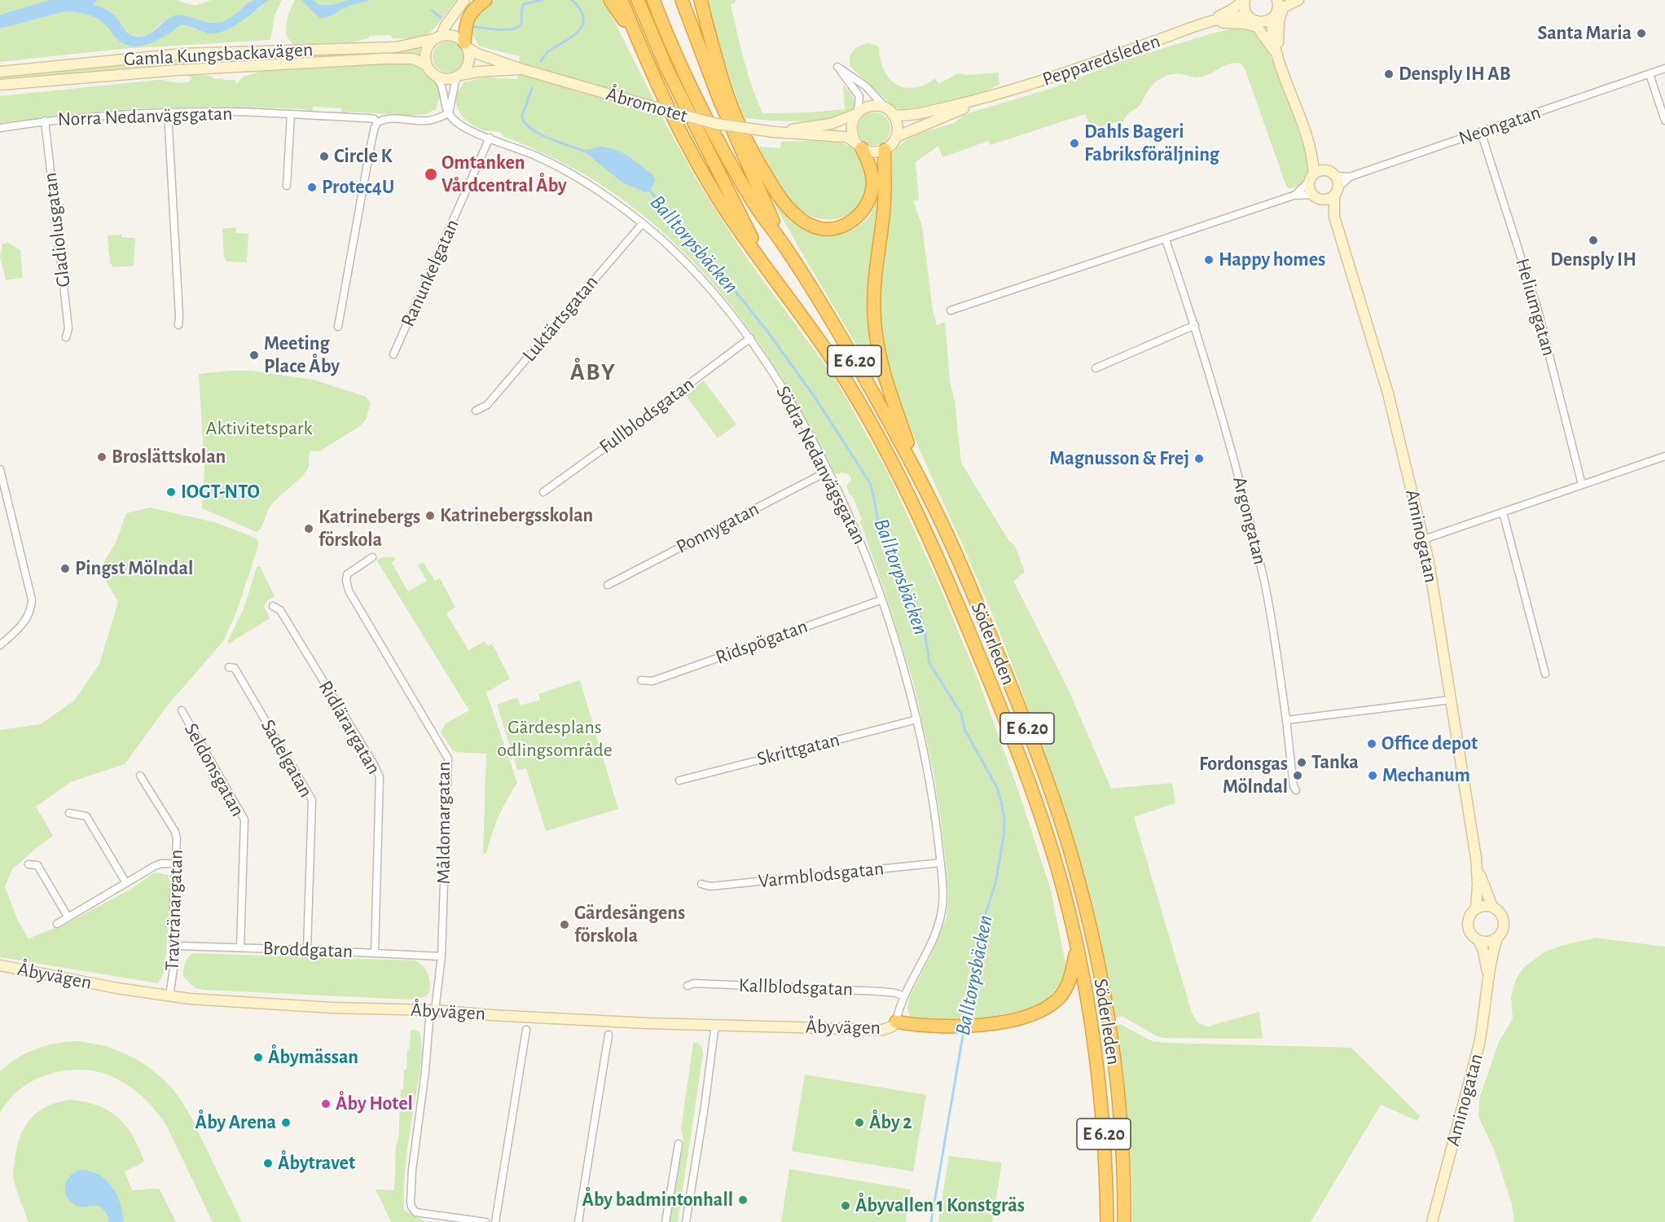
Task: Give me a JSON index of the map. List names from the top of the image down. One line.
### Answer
{"streets":{"highway":["E 6.20","Söderleden"],"street":["Gamla Kungsbackavägen","Pepparedsleden","Åbromotet","Norra Nedanvägsgatan","Neongatan","Gladiolusgatan","Ranunkelgatan","Heliumgatan","Luktärtsgatan","Fullblodsgatan","Södra Nedanvägsgatan","Argongatan","Ponnygatan","Aminogatan","Ridspögatan","Ridlärargatan","Skrittgatan","Sadelgatan","Seldonsgatan","Måldomargatan","Varmblodsgatan","Travtränargatan","Broddgatan","Åbyvägen","Kallblodsgatan"]},"crossings":[["Gamla Kungsbackavägen","Åbromotet"],["Pepparedsleden","Åbromotet"],["Norra Nedanvägsgatan","Gladiolusgatan"],["Norra Nedanvägsgatan","Södra Nedanvägsgatan"],["Neongatan","Heliumgatan"],["Neongatan","Aminogatan"],["Ranunkelgatan","Södra Nedanvägsgatan"],["Luktärtsgatan","Södra Nedanvägsgatan"],["Fullblodsgatan","Södra Nedanvägsgatan"],["Södra Nedanvägsgatan","Ponnygatan"],["Södra Nedanvägsgatan","Ridspögatan"],["Södra Nedanvägsgatan","Skrittgatan"],["Södra Nedanvägsgatan","Varmblodsgatan"],["Södra Nedanvägsgatan","Åbyvägen"],["Södra Nedanvägsgatan","Kallblodsgatan"],["Ridlärargatan","Broddgatan"],["Sadelgatan","Broddgatan"],["Seldonsgatan","Broddgatan"],["Måldomargatan","Broddgatan"],["Måldomargatan","Åbyvägen"],["Travtränargatan","Broddgatan"],["Travtränargatan","Åbyvägen"]],"districts":["ÅBY"],"water":["Balltorpsbäcken"],"parks":["Aktivitetspark","Gärdesplans odlingsområde"],"places":["Santa Maria","Densply IH AB","Dahls Bageri Fabriksföräljning","Circle K","Omtanken Vårdcentral Åby","Protec4U","Densply IH","Happy homes","Meeting Place Åby","Broslättskolan","Magnusson & Frej","IOGT-NTO","Katrinebergsskolan","Katrinebergs förskola","Pingst Mölndal","Office depot","Tanka","Fordonsgas Mölndal","Mechanum","Gärdesängens förskola","Åbymässan","Åby Hotel","Åby Arena","Åby 2","Åbytravet","Åby badmintonhall","Åbyvallen 1 Konstgräs"]}
